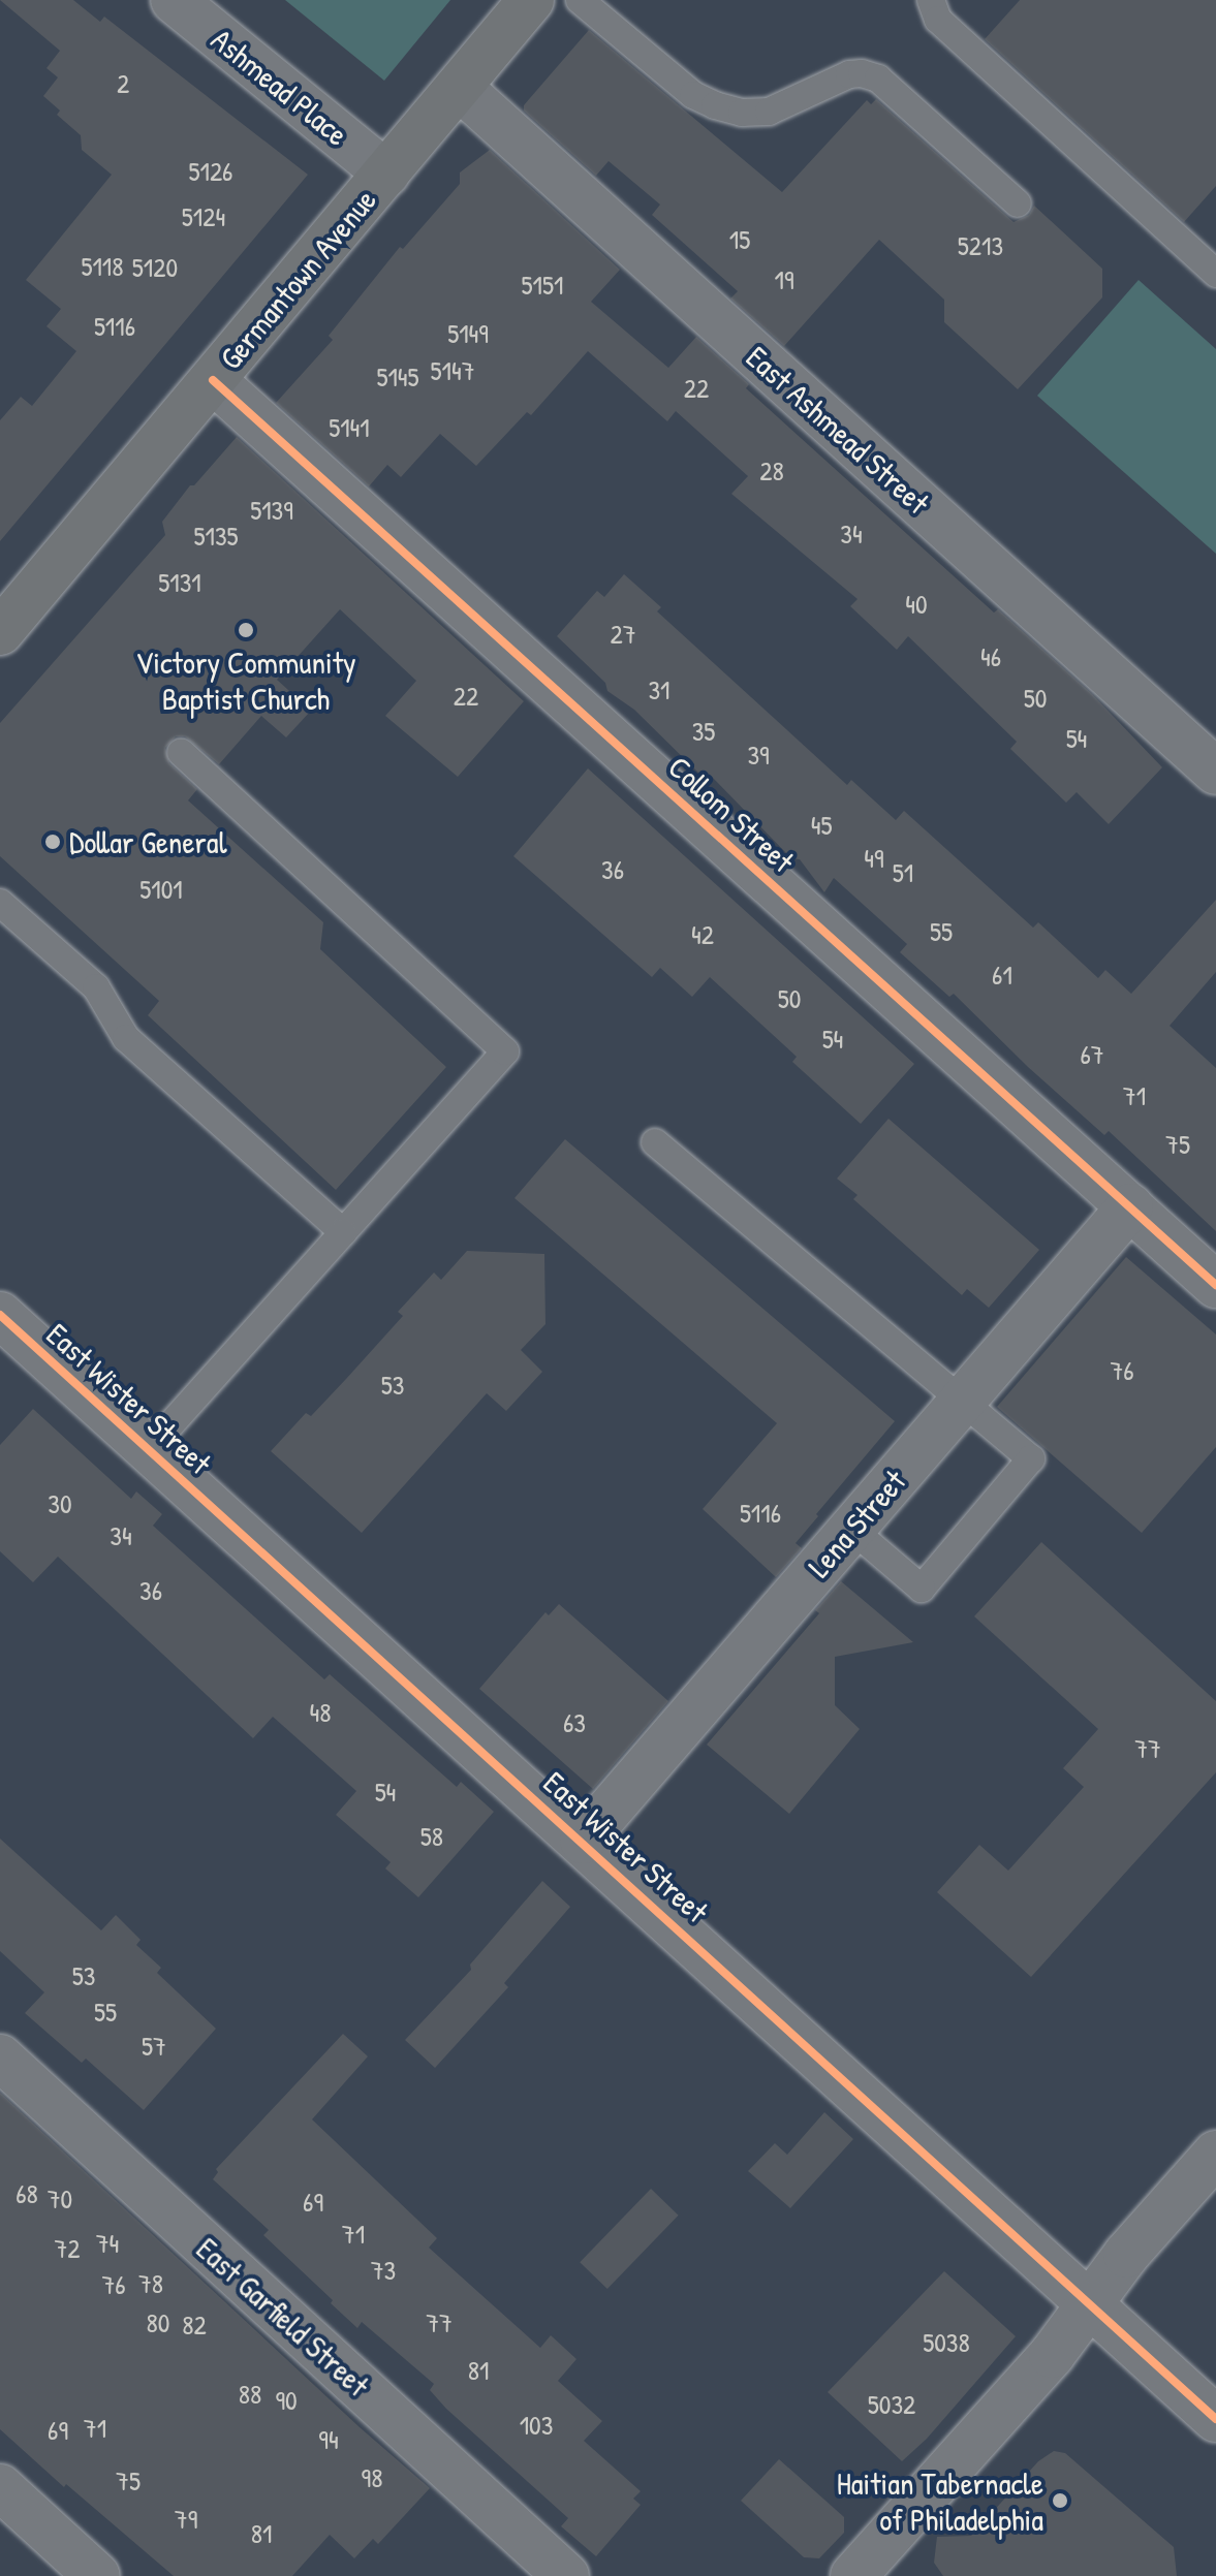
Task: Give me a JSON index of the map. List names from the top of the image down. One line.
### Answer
{"streets":{"main road":["Germantown Avenue"],"street":["Ashmead Place","East Ashmead Street","Collom Street","East Wister Street","Lena Street","East Garfield Street"]},"crossings":[["Ashmead Place","Germantown Avenue"],["Germantown Avenue","East Ashmead Street"],["Germantown Avenue","Collom Street"],["Collom Street","Lena Street"],["East Wister Street","Lena Street"]],"places":["Victory Community Baptist Church","Dollar General","Haitian Tabernacle of Philadelphia"],"house_numbers":["2","5126","5124","15","5213","5118","5120","19","5151","5116","5149","5147","5145","22","5141","28","5139","34","5135","5131","40","27","46","31","22","50","35","54","39","45","49","36","51","5101","55","42","61","50","54","67","71","75","76","53","30","5116","34","36","48","63","77","54","58","53","55","57","68","70","69","71","74","72","73","78","76","80","77","82","5038","81","88","90","5032","103","71","69","94","98","75","79","81"]}
